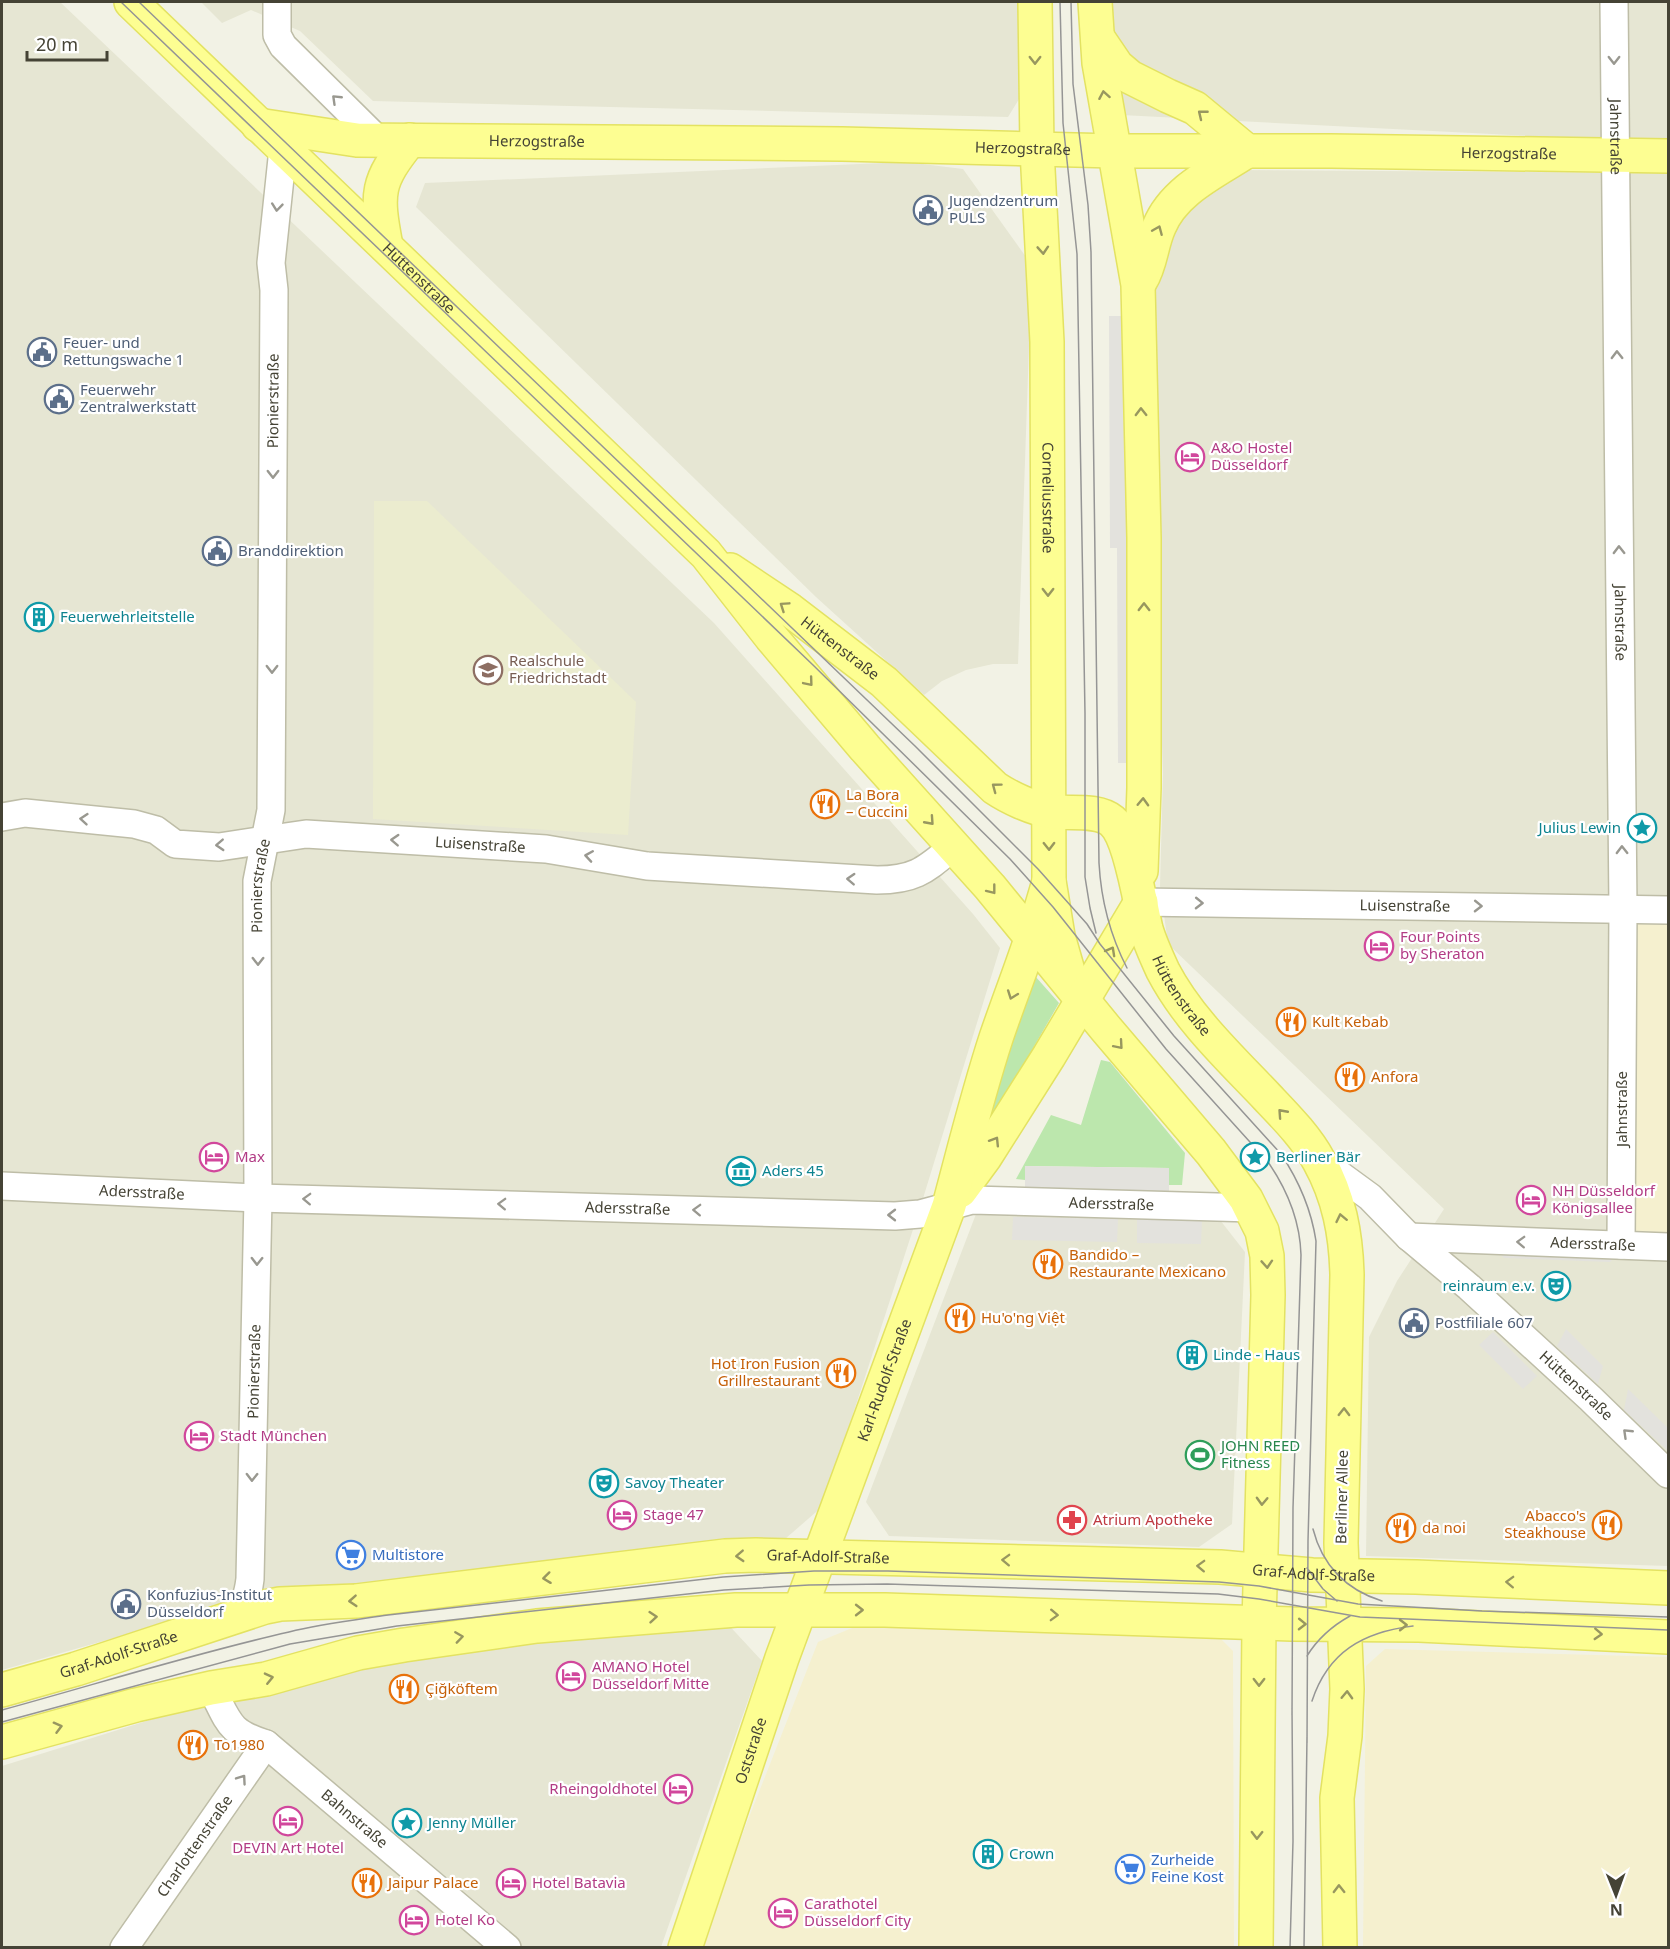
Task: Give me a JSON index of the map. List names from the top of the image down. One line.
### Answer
{"streets":{"main road":["Herzogstraße","Hüttenstraße","Corneliusstraße","Karl-Rudolf-Straße","Berliner Allee","Graf-Adolf-Straße","Oststraße"],"street":["Jahnstraße","Pionierstraße","Luisenstraße","Adersstraße","Bahnstraße","Charlottenstraße"]},"crossings":[["Jahnstraße","Herzogstraße"],["Jahnstraße","Luisenstraße"],["Jahnstraße","Adersstraße"],["Herzogstraße","Hüttenstraße"],["Herzogstraße","Corneliusstraße"],["Hüttenstraße","Pionierstraße"],["Hüttenstraße","Corneliusstraße"],["Hüttenstraße","Luisenstraße"],["Hüttenstraße","Adersstraße"],["Hüttenstraße","Karl-Rudolf-Straße"],["Hüttenstraße","Berliner Allee"],["Pionierstraße","Luisenstraße"],["Pionierstraße","Adersstraße"],["Pionierstraße","Graf-Adolf-Straße"],["Corneliusstraße","Karl-Rudolf-Straße"],["Luisenstraße","Karl-Rudolf-Straße"],["Adersstraße","Karl-Rudolf-Straße"],["Karl-Rudolf-Straße","Graf-Adolf-Straße"],["Karl-Rudolf-Straße","Oststraße"],["Berliner Allee","Graf-Adolf-Straße"],["Graf-Adolf-Straße","Oststraße"],["Bahnstraße","Charlottenstraße"]],"one_way":["Pionierstraße","Adersstraße","Charlottenstraße"],"places":{"public building":["Jugendzentrum PULS","Feuer- und Rettungswache 1","Feuerwehr Zentralwerkstatt","Branddirektion","Postfiliale 607","Konfuzius-Institut Düsseldorf"],"hotel":["A&O Hostel Düsseldorf","Four Points by Sheraton","Max","NH Düsseldorf Königsallee","Stadt München","Stage 47","AMANO Hotel Düsseldorf Mitte","Rheingoldhotel","DEVIN Art Hotel","Hotel Batavia","Carathotel Düsseldorf City","Hotel Ko"],"building":["Feuerwehrleitstelle","Linde - Haus","Crown"],"school or university":["Realschule Friedrichstadt"],"restaurant":["La Bora – Cuccini","Kult Kebab","Anfora","Bandido – Restaurante Mexicano","Hu'o'ng Việt","Hot Iron Fusion Grillrestaurant","Abacco's Steakhouse","da noi","Çiğköftem","To1980","Jaipur Palace"],"place":["Julius Lewin","Berliner Bär","Jenny Müller"],"museum":["Aders 45"],"theatre":["reinraum e.v.","Savoy Theater"],"sports":["JOHN REED Fitness"],"pharmacy":["Atrium Apotheke"],"supermarket":["Multistore","Zurheide Feine Kost"]},"scale_bar":"20 m","north":"bottom"}
